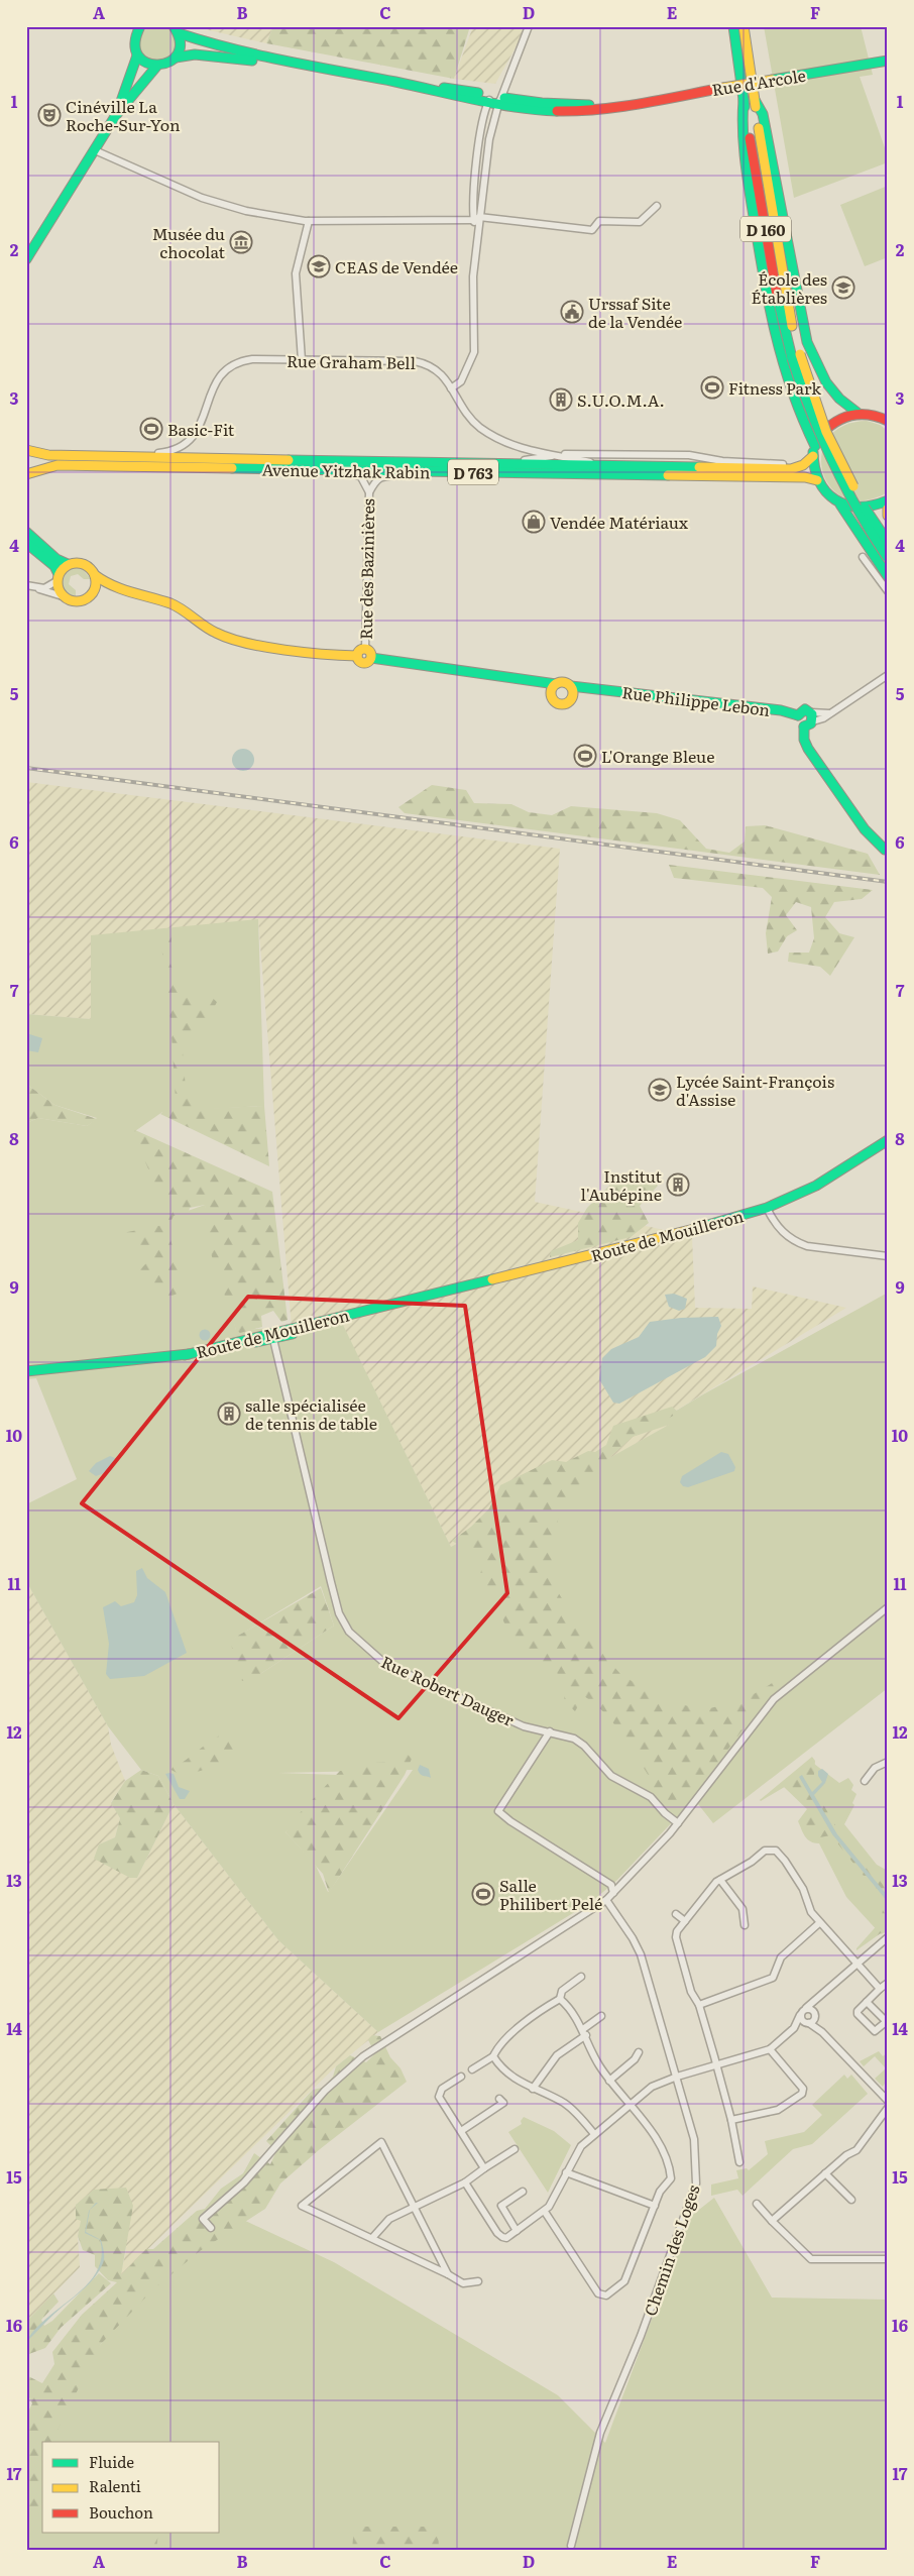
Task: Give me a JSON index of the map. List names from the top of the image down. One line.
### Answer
{"streets":{"main road":["Rue d'Arcole","D 160","Avenue Yitzhak Rabin","D 763","Rue Philippe Lebon","Route de Mouilleron"],"street":["Rue Graham Bell","Rue des Bazinières","Rue Robert Dauger","Chemin des Loges"]},"crossings":[["Rue Graham Bell","Avenue Yitzhak Rabin"],["Avenue Yitzhak Rabin","Rue des Bazinières"],["Route de Mouilleron","Rue Robert Dauger"]],"places":{"theatre":["Cinéville La Roche-Sur-Yon"],"museum":["Musée du chocolat"],"school or university":["CEAS de Vendée","École des Établières","Lycée Saint-François d'Assise"],"public building":["Urssaf Site de la Vendée"],"sports":["Fitness Park","Basic-Fit","L'Orange Bleue","Salle Philibert Pelé"],"building":["S.U.O.M.A.","Institut l'Aubépine","salle spécialisée de tennis de table"],"shop":["Vendée Matériaux"]},"legend":["Fluide","Ralenti","Bouchon"],"grid":{"columns":["A","B","C","D","E","F"],"rows":["1","2","3","4","5","6","7","8","9","10","11","12","13","14","15","16","17"]}}
